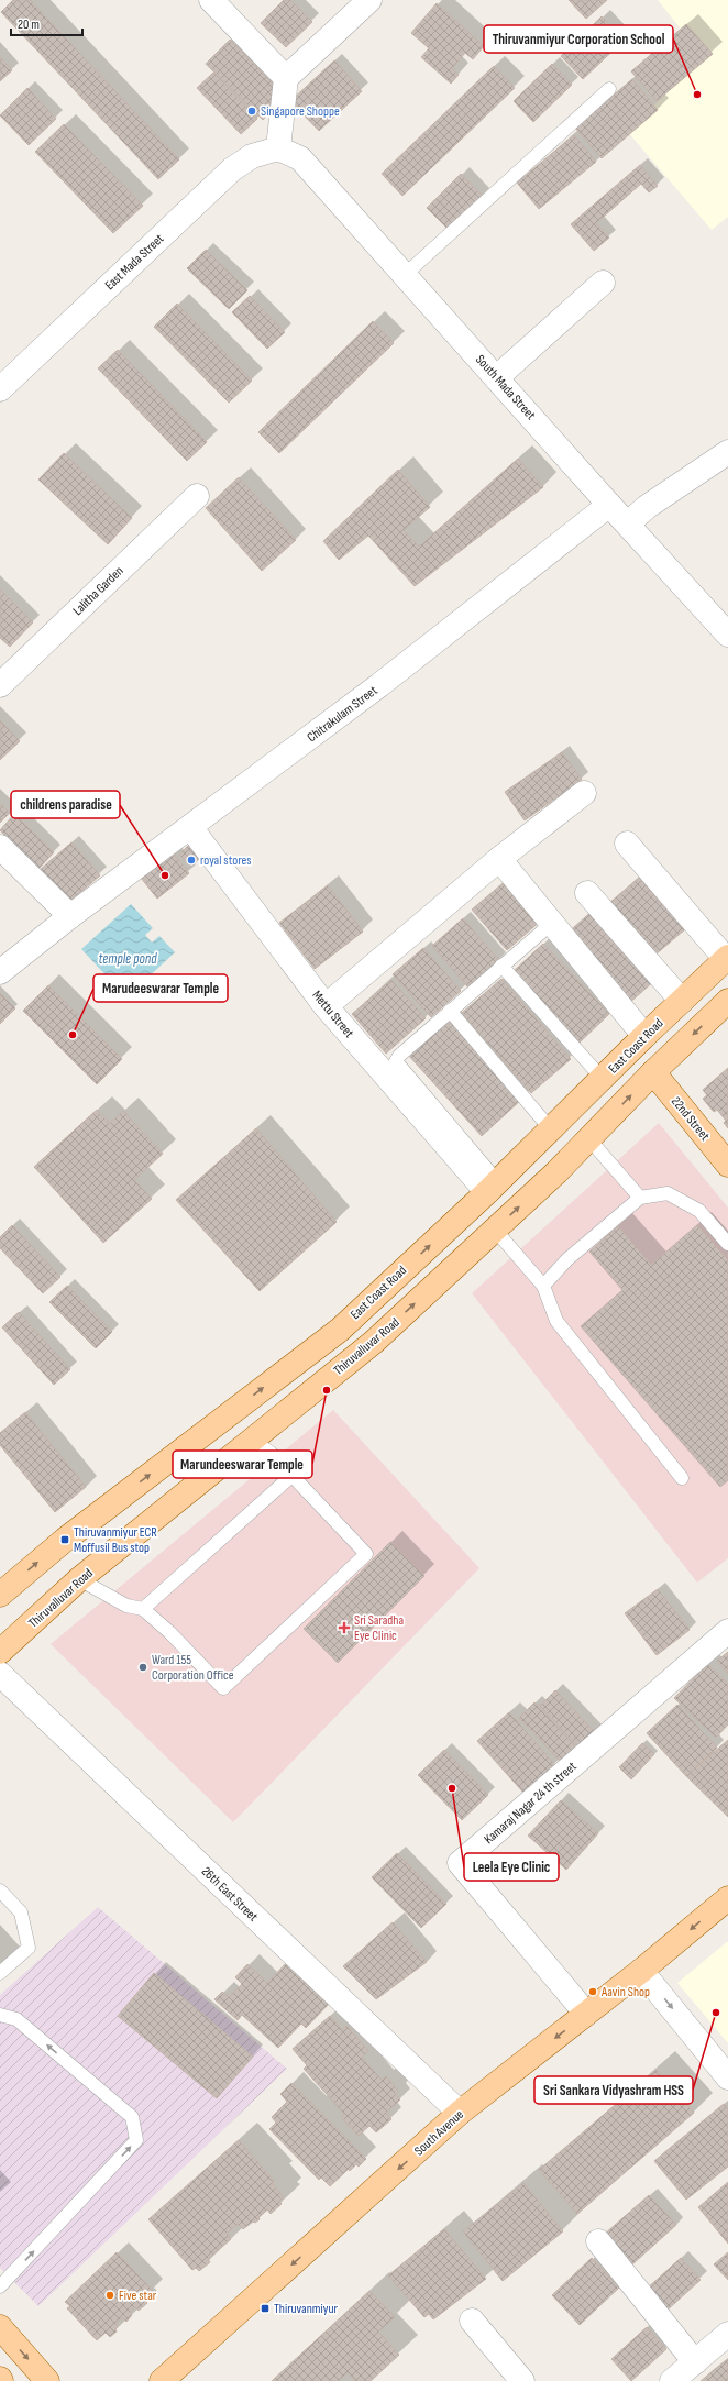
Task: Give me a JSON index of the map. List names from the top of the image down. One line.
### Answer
{"streets":{"main road":["East Coast Road","22nd Street","Thiruvalluvar Road","South Avenue"],"street":["East Mada Street","South Mada Street","Lalitha Garden","Chitrakulam Street","Mettu Street","Kamaraj Nagar 24 th street","26th East Street"]},"crossings":[["East Mada Street","South Mada Street"],["South Mada Street","Chitrakulam Street"],["Chitrakulam Street","Mettu Street"],["Mettu Street","East Coast Road"],["22nd Street","Thiruvalluvar Road"],["Kamaraj Nagar 24 th street","South Avenue"],["26th East Street","South Avenue"]],"one_way":["East Coast Road","Thiruvalluvar Road","South Avenue"],"water":["temple pond"],"places":{"other":["Thiruvanmiyur Corporation School","Singapore Shoppe","royal stores","childrens paradise","Marudeeswarar Temple","Marundeeswarar Temple","Ward 155 Corporation Office","Leela Eye Clinic","Aavin Shop","Sri Sankara Vidyashram HSS","Five star"],"transit":["Thiruvanmiyur ECR Moffusil Bus stop","Thiruvanmiyur"],"health":["Sri Saradha Eye Clinic"]},"scale_bar":"20 m"}
